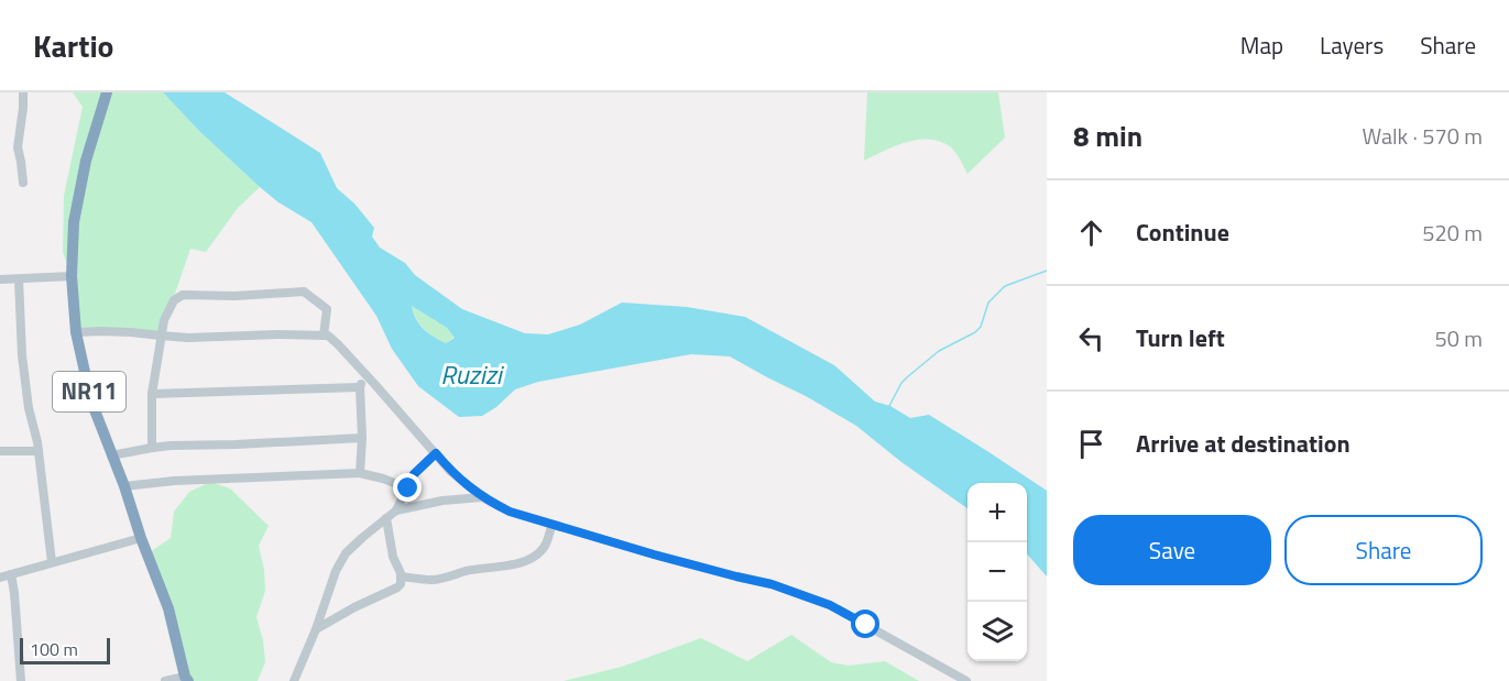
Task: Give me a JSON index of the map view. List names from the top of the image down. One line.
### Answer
{"streets":{"highway":["NR11"]},"water":["Ruzizi"],"scale_bar":"100 m","page":{"header":"Kartio","nav":["Map","Layers","Share"],"heading":["8 min","Walk · 570 m"],"list":[["Continue","520 m"],["Turn left","50 m"],"Arrive at destination"],"map_buttons":["+","−"],"buttons":["Save","Share"],"scale":"100 m"}}
